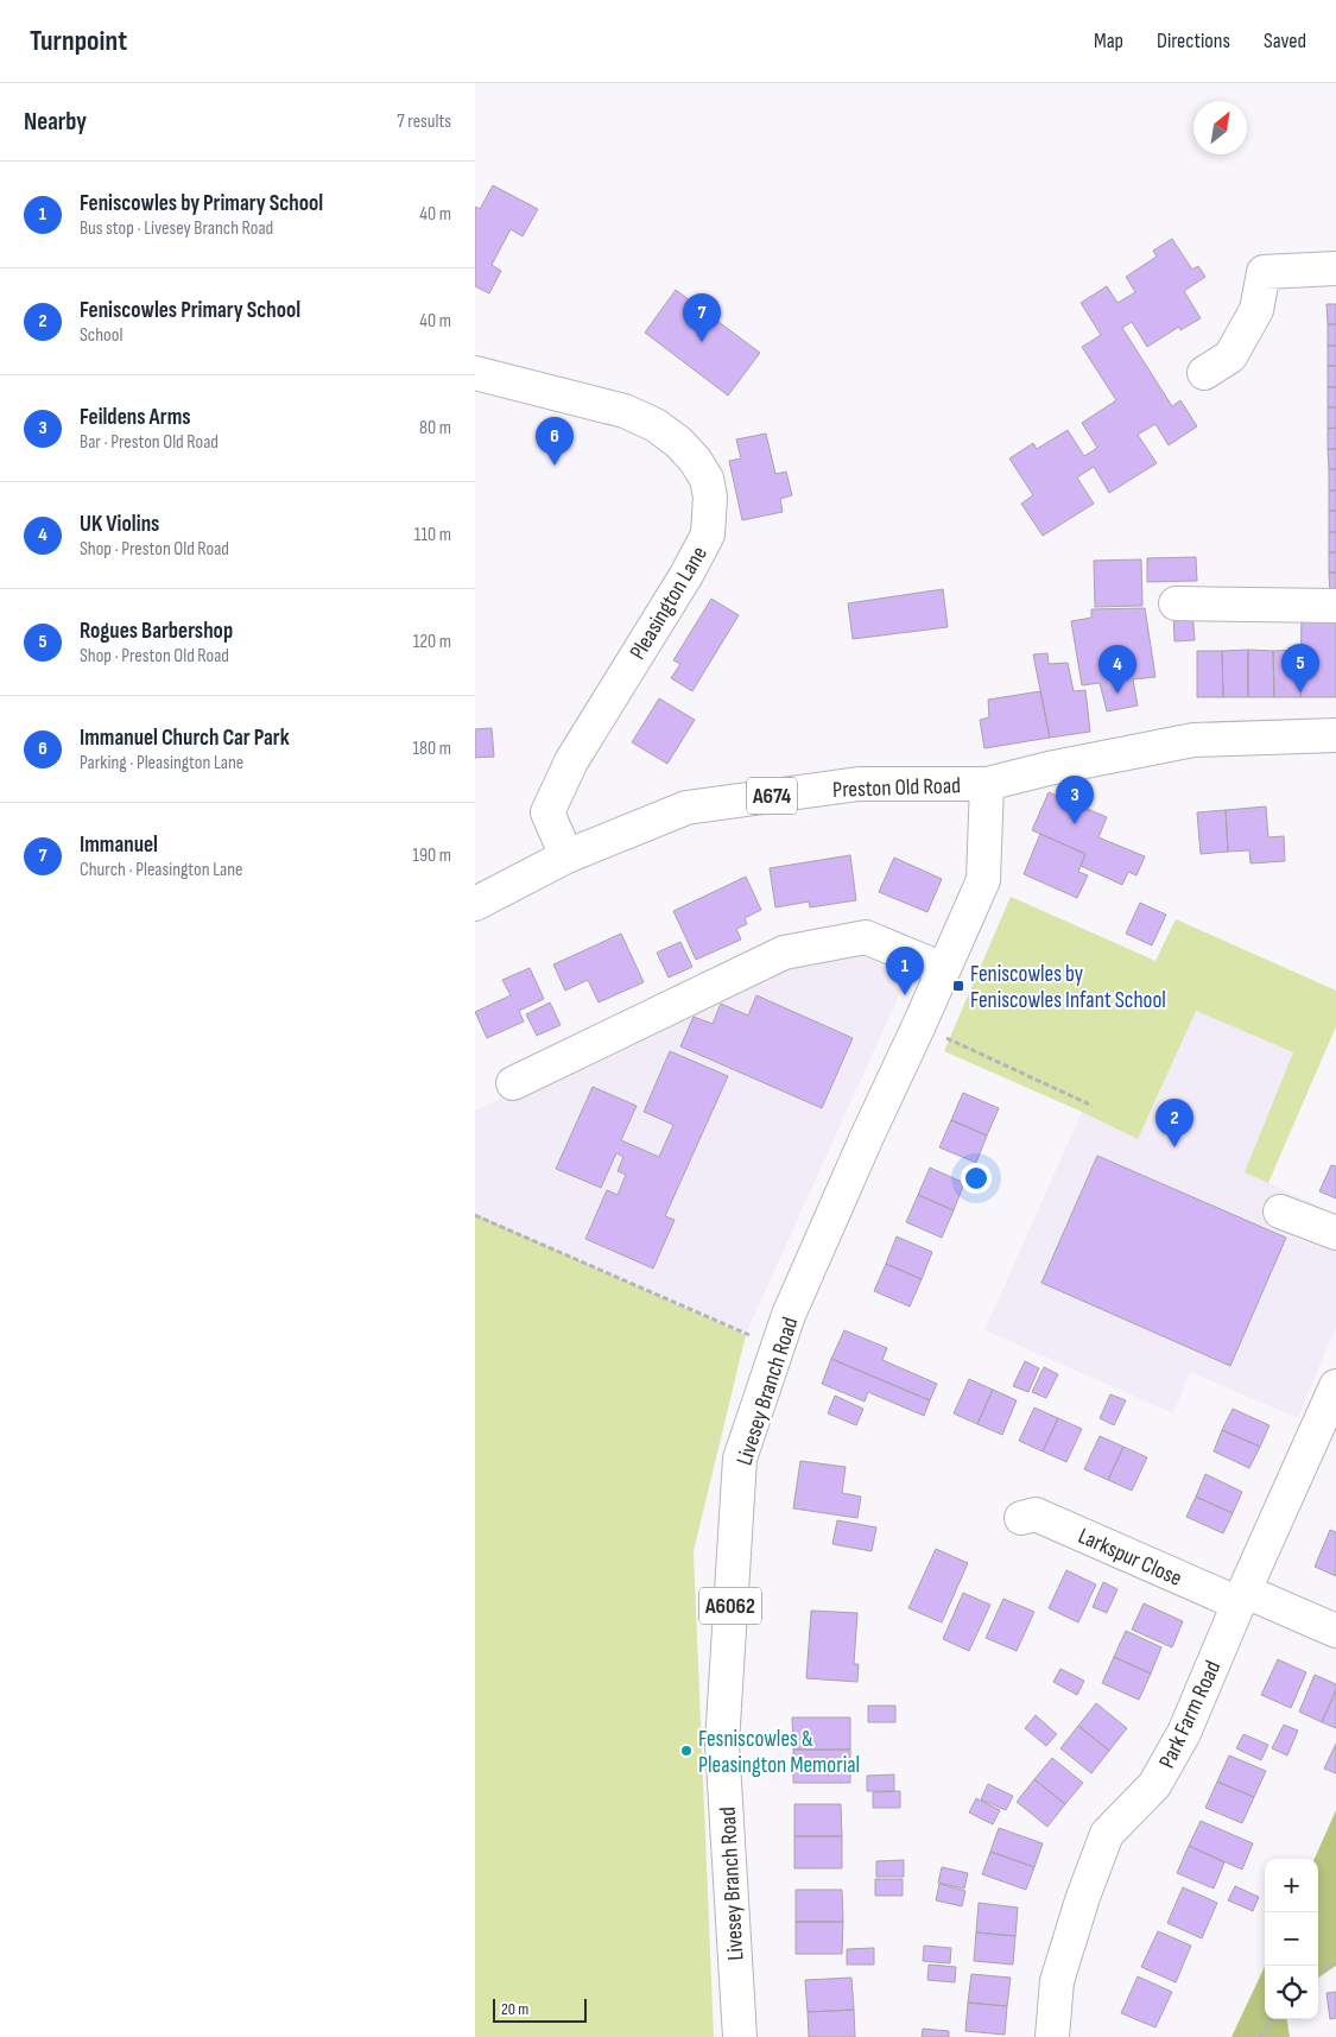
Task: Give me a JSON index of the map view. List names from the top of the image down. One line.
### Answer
{"streets":{"main road":["Pleasington Lane","Preston Old Road","A674","Livesey Branch Road","Larkspur Close","A6062","Park Farm Road"]},"crossings":[["Pleasington Lane","Preston Old Road"],["Preston Old Road","Livesey Branch Road"],["Larkspur Close","Park Farm Road"]],"places":{"transit":["Feniscowles by Feniscowles Infant School"],"other":["Fesniscowles & Pleasington Memorial"]},"scale_bar":"20 m","north":"top right","page":{"header":"Turnpoint","nav":["Map","Directions","Saved"],"heading":["Nearby","7 results"],"list":[{"mark":"1","name":"Feniscowles by Primary School","note":"Bus stop · Livesey Branch Road","value":"40 m"},{"mark":"2","name":"Feniscowles Primary School","note":"School","value":"40 m"},{"mark":"3","name":"Feildens Arms","note":"Bar · Preston Old Road","value":"80 m"},{"mark":"4","name":"UK Violins","note":"Shop · Preston Old Road","value":"110 m"},{"mark":"5","name":"Rogues Barbershop","note":"Shop · Preston Old Road","value":"120 m"},{"mark":"6","name":"Immanuel Church Car Park","note":"Parking · Pleasington Lane","value":"180 m"},{"mark":"7","name":"Immanuel","note":"Church · Pleasington Lane","value":"190 m"}],"pins":["7","6","5","4","3","1","2"],"map_buttons":["+","−"],"scale":"20 m"}}
